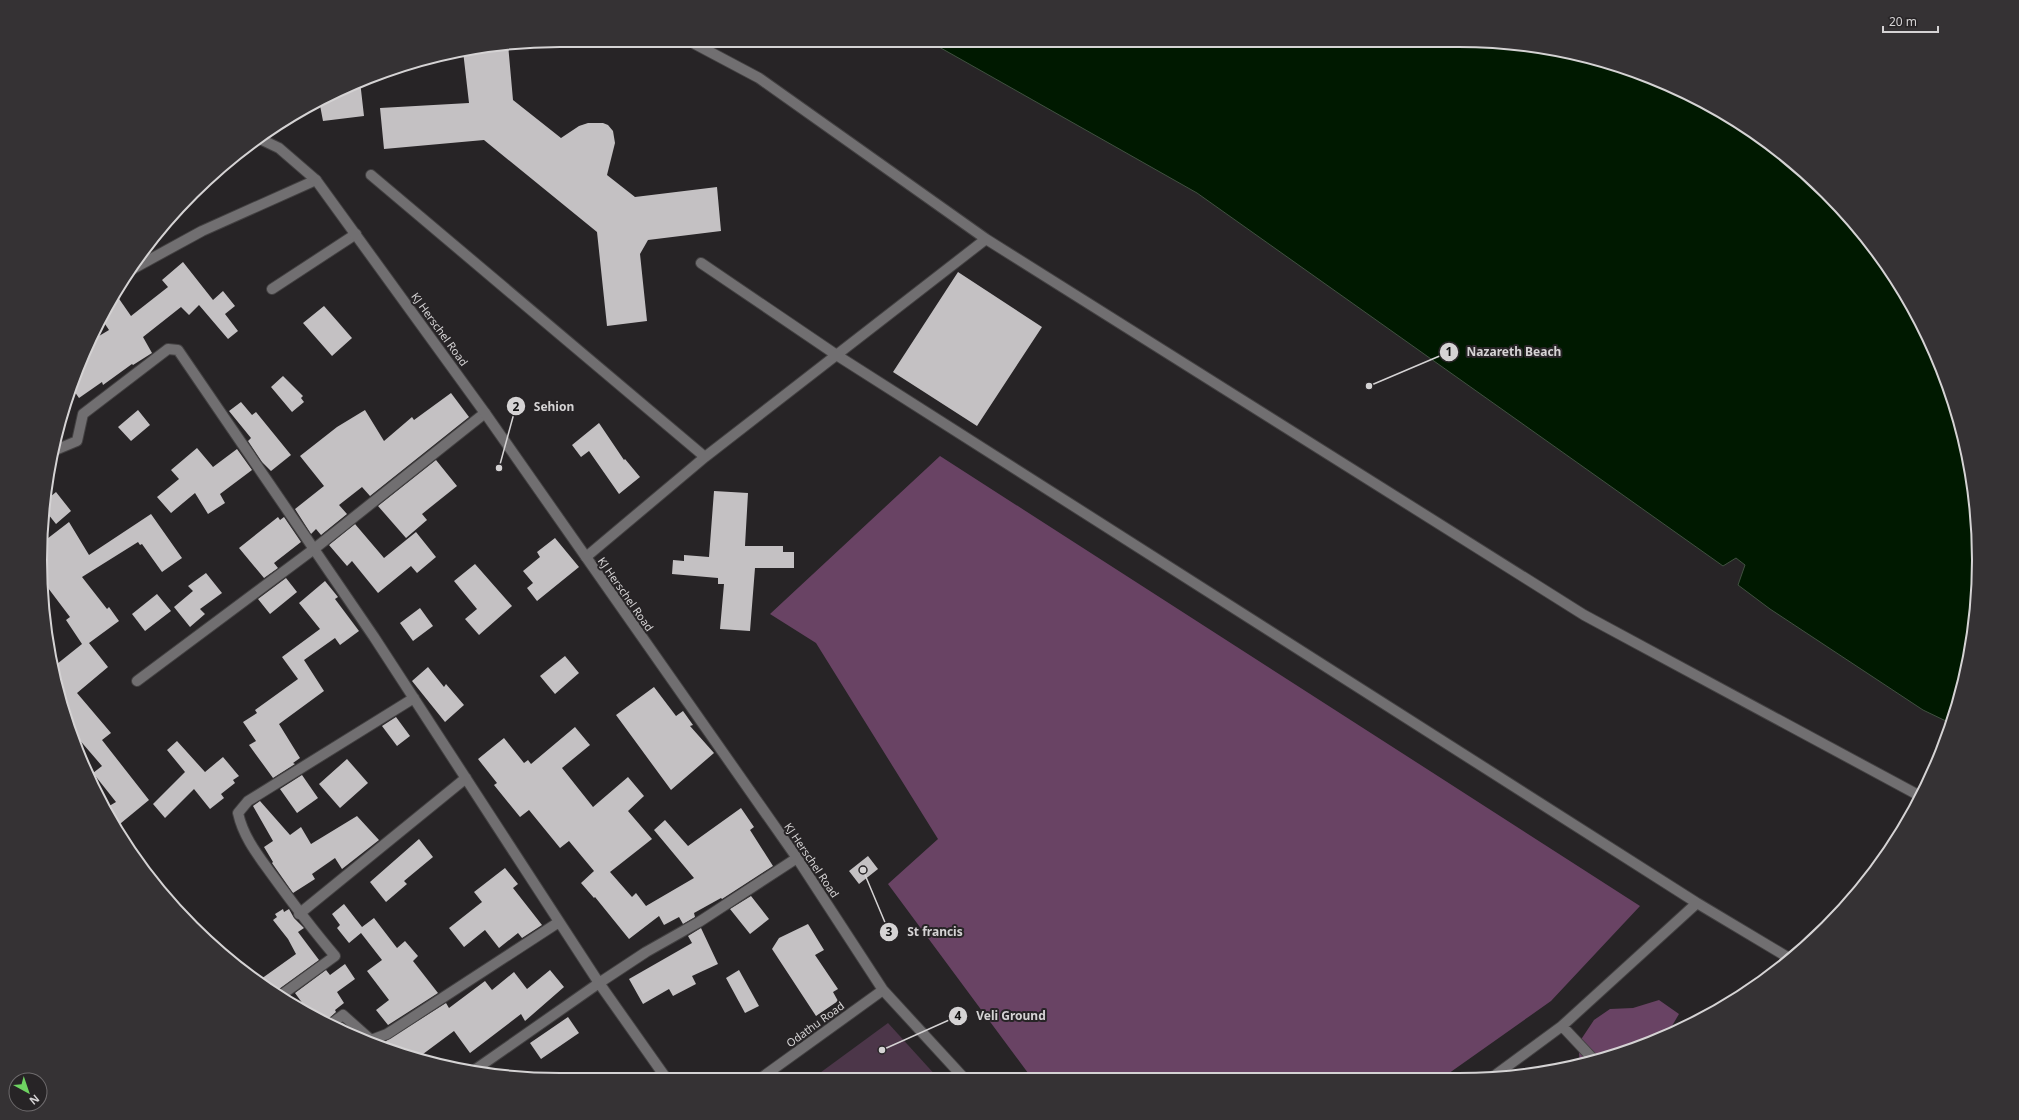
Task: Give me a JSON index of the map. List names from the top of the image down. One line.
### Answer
{"streets":{"street":["KJ Herschel Road","Odathu Road"]},"crossings":[["KJ Herschel Road","Odathu Road"]],"places":["Nazareth Beach","Sehion","St francis","Veli Ground"],"scale_bar":"20 m","north":"bottom right"}
